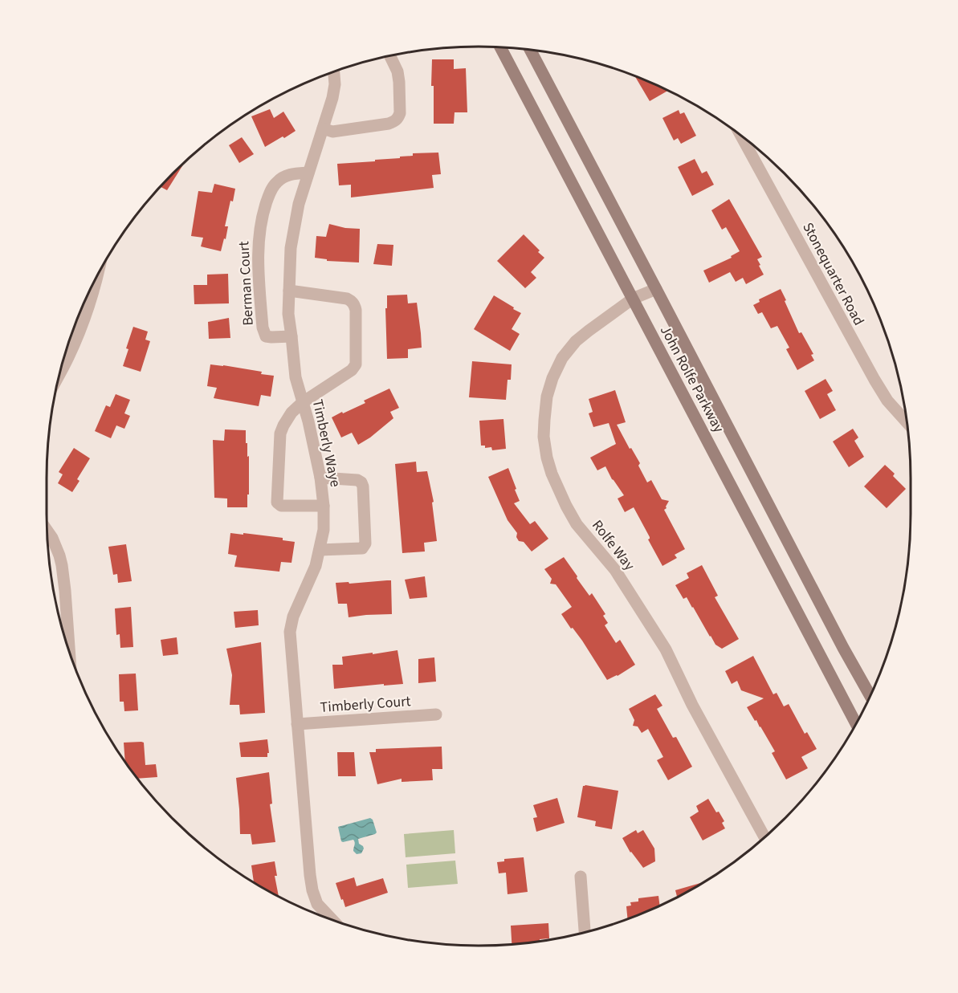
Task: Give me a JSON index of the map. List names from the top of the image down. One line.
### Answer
{"streets":{"main road":["John Rolfe Parkway"],"street":["Stonequarter Road","Berman Court","Timberly Waye","Rolfe Way","Timberly Court"]},"crossings":[["Berman Court","Timberly Waye"],["John Rolfe Parkway","Rolfe Way"],["Timberly Waye","Timberly Court"]]}
